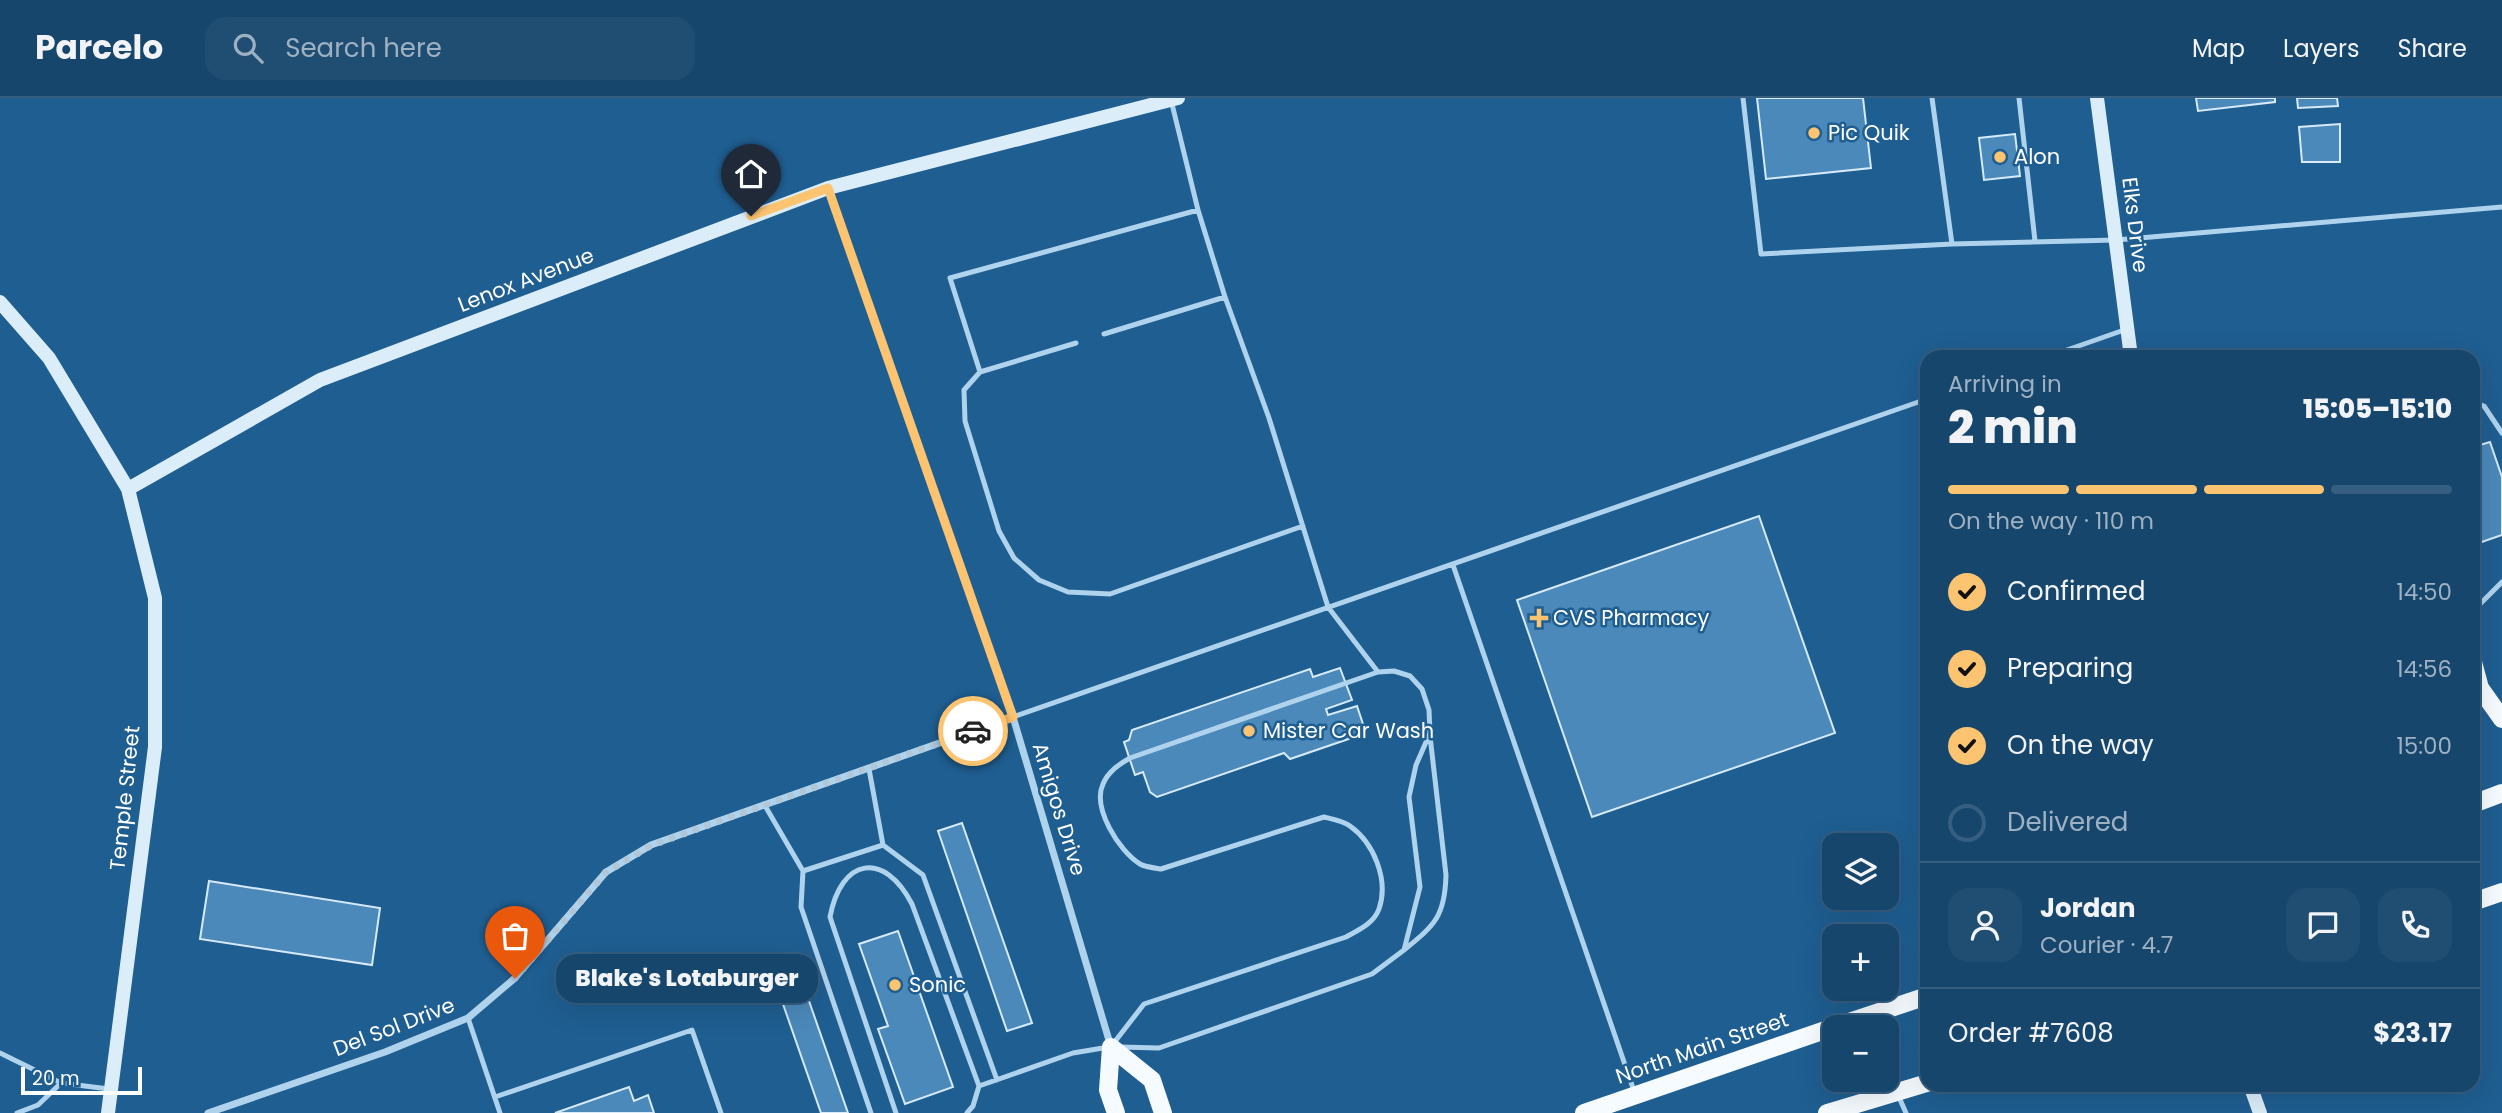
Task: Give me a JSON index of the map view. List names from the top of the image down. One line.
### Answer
{"streets":{"main road":["North Main Street"],"street":["Elks Drive","Lenox Avenue","Temple Street","Amigos Drive","Del Sol Drive"]},"crossings":[["Lenox Avenue","Temple Street"],["Lenox Avenue","Amigos Drive"],["Amigos Drive","Del Sol Drive"]],"places":{"other":["Pic Quik","Alon","Mister Car Wash","Blake's Lotaburger","Sonic"],"health":["CVS Pharmacy"]},"scale_bar":"20 m","page":{"header":"Parcelo","search":"Search here","nav":["Map","Layers","Share"],"heading":["2 min","Arriving in","15:05–15:10"],"panel":["Jordan","Courier · 4.7","Order #7608","$23.17"],"bar":"On the way · 110 m","list":[["Confirmed","14:50"],["Preparing","14:56"],["On the way","15:00"],"Delivered"],"map_buttons":["+","−"],"bubble":"Blake's Lotaburger","scale":"20 m"}}
